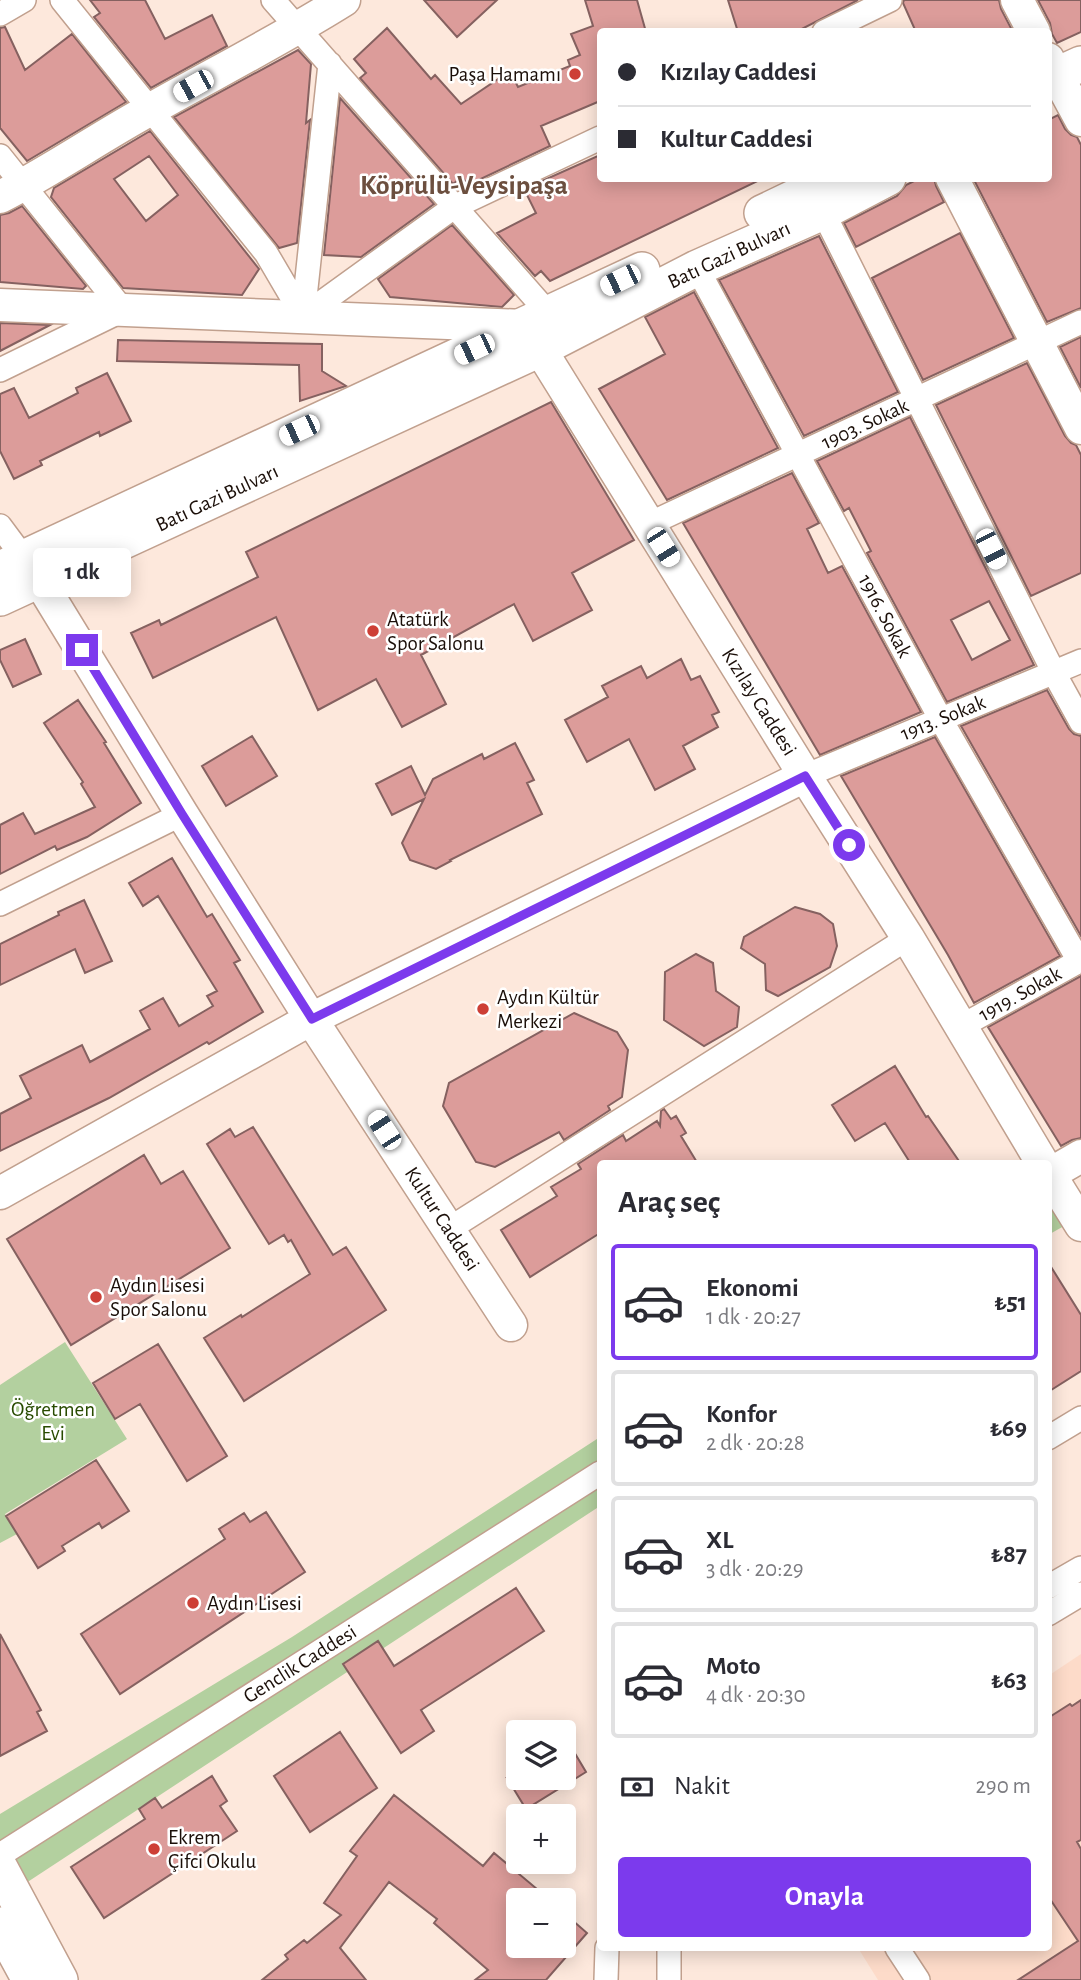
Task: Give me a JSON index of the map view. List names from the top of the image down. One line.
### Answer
{"streets":{"main road":["Batı Gazi Bulvarı"],"street":["1903. Sokak","1916. Sokak","Kızılay Caddesi","1913. Sokak","1919. Sokak","Kultur Caddesi","Genclik Caddesi"]},"crossings":[["Batı Gazi Bulvarı","1916. Sokak"],["Batı Gazi Bulvarı","Kızılay Caddesi"],["Batı Gazi Bulvarı","Kultur Caddesi"],["1903. Sokak","1916. Sokak"],["1903. Sokak","Kızılay Caddesi"],["1916. Sokak","1913. Sokak"],["1916. Sokak","1919. Sokak"],["Kızılay Caddesi","1913. Sokak"],["Kızılay Caddesi","1919. Sokak"]],"districts":["Köprülü-Veysipaşa"],"parks":["Öğretmen Evi"],"places":["Paşa Hamamı","Atatürk Spor Salonu","Aydın Kültür Merkezi","Aydın Lisesi Spor Salonu","Aydın Lisesi","Ekrem Çifci Okulu"],"page":{"banner":["Kızılay Caddesi","Kultur Caddesi"],"bubble":"1 dk","heading":"Araç seç","list":[{"name":"Ekonomi","note":"1 dk · 20:27","value":"₺51"},{"name":"Konfor","note":"2 dk · 20:28","value":"₺69"},{"name":"XL","note":"3 dk · 20:29","value":"₺87"},{"name":"Moto","note":"4 dk · 20:30","value":"₺63"}],"map_buttons":["+","−"],"pay":["Nakit","290 m"],"buttons":"Onayla"}}
